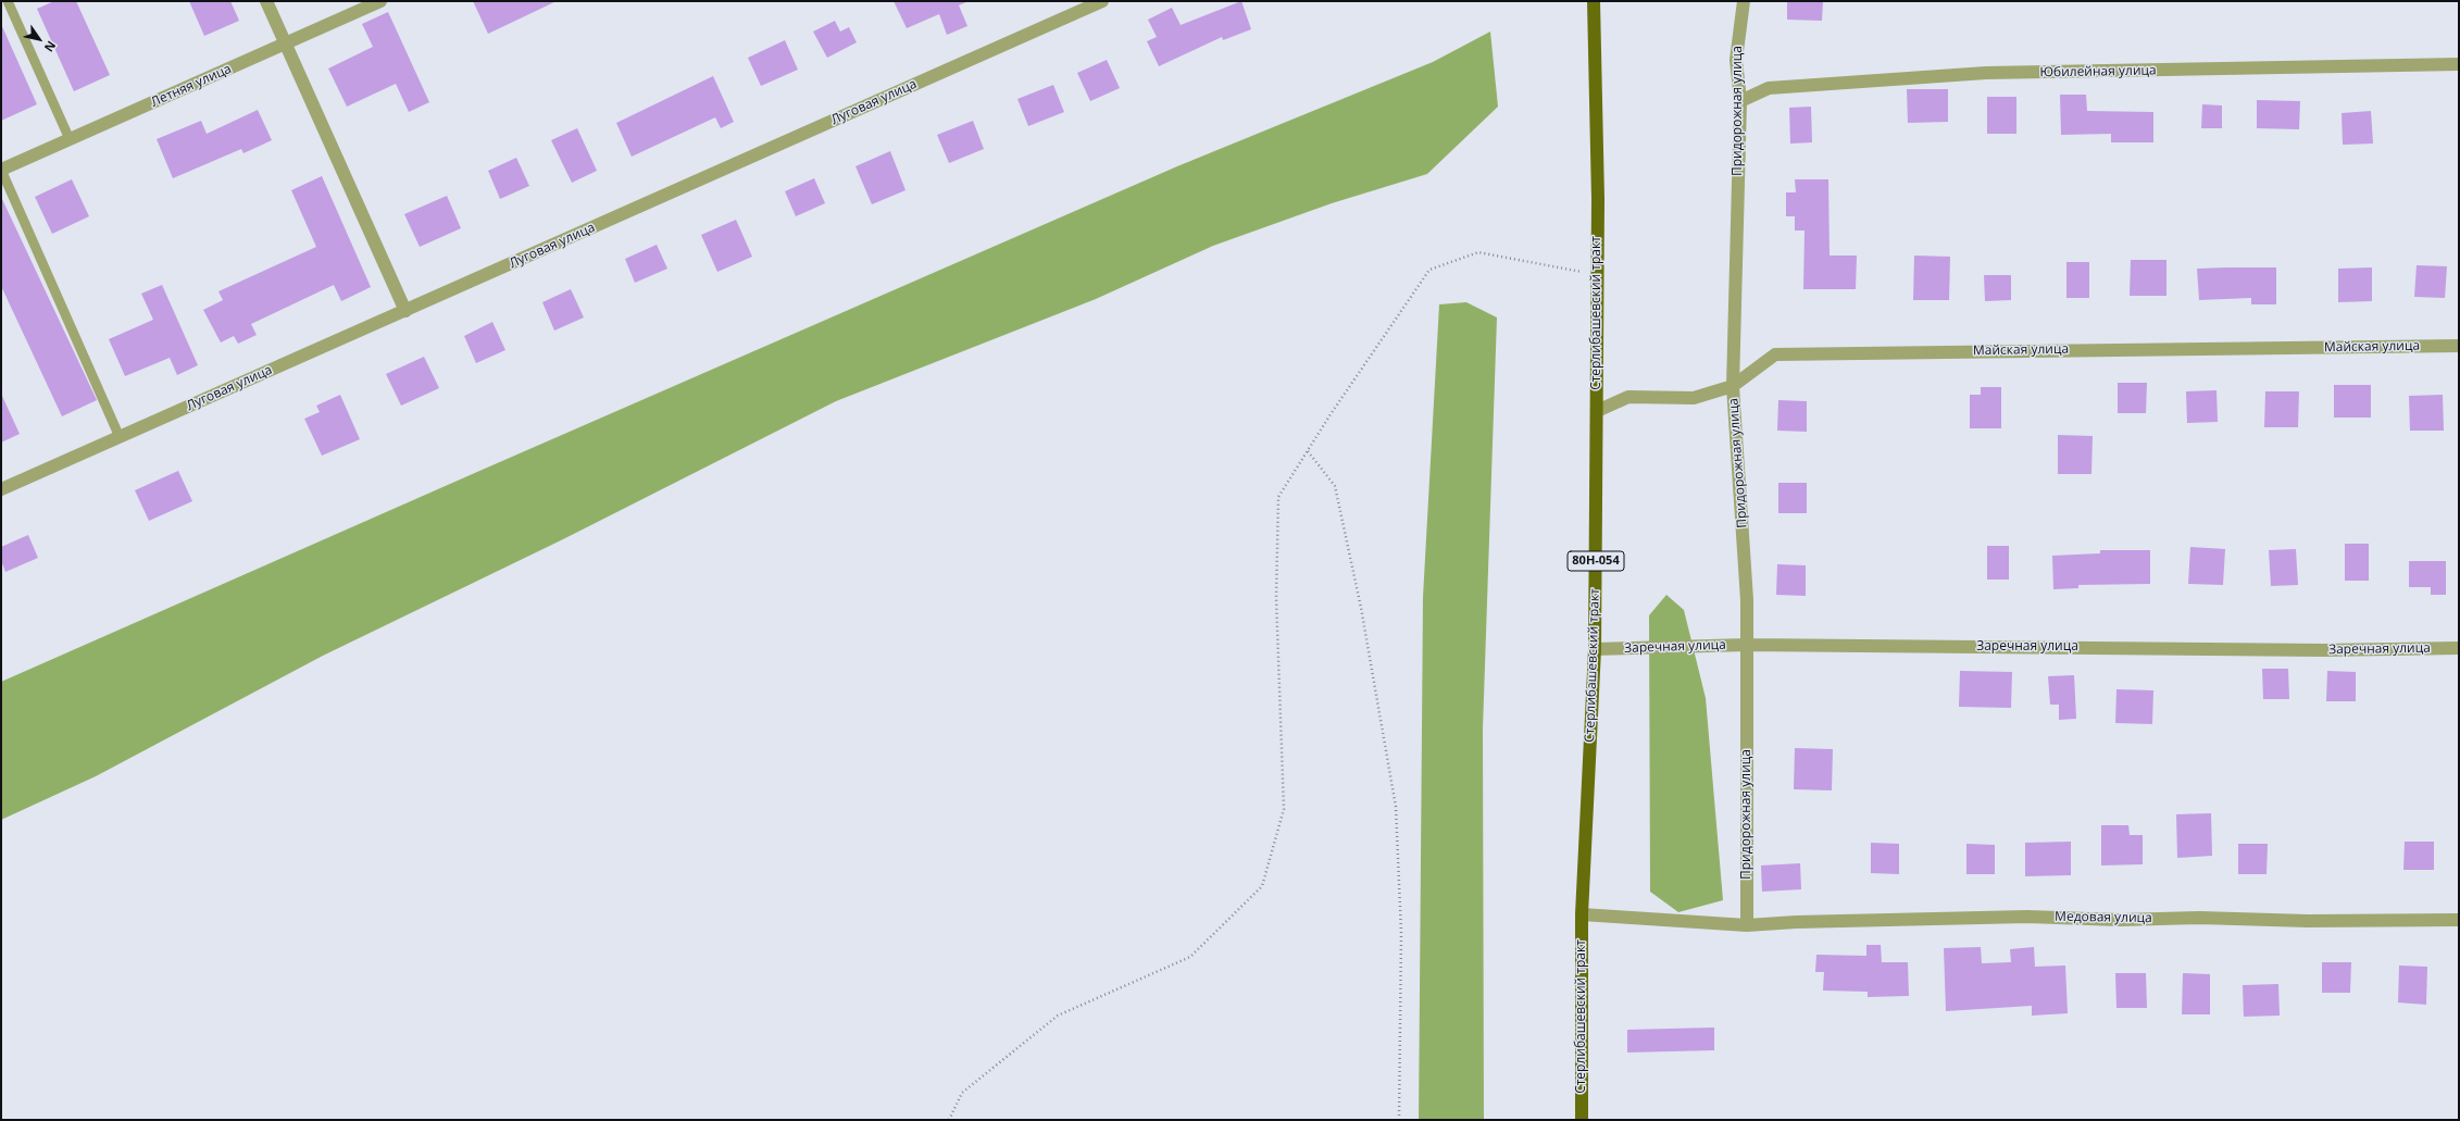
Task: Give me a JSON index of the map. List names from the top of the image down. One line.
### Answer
{"streets":{"main road":["Стерлибашевский тракт","80Н-054"],"street":["Юбилейная улица","Летняя улица","Луговая улица","Придорожная улица","Майская улица","Заречная улица","Медовая улица"]},"crossings":[["Юбилейная улица","Придорожная улица"],["Придорожная улица","Майская улица"],["Придорожная улица","Заречная улица"],["Придорожная улица","Медовая улица"],["Стерлибашевский тракт","Майская улица"],["Стерлибашевский тракт","Заречная улица"],["Стерлибашевский тракт","Медовая улица"]],"north":"bottom right"}
